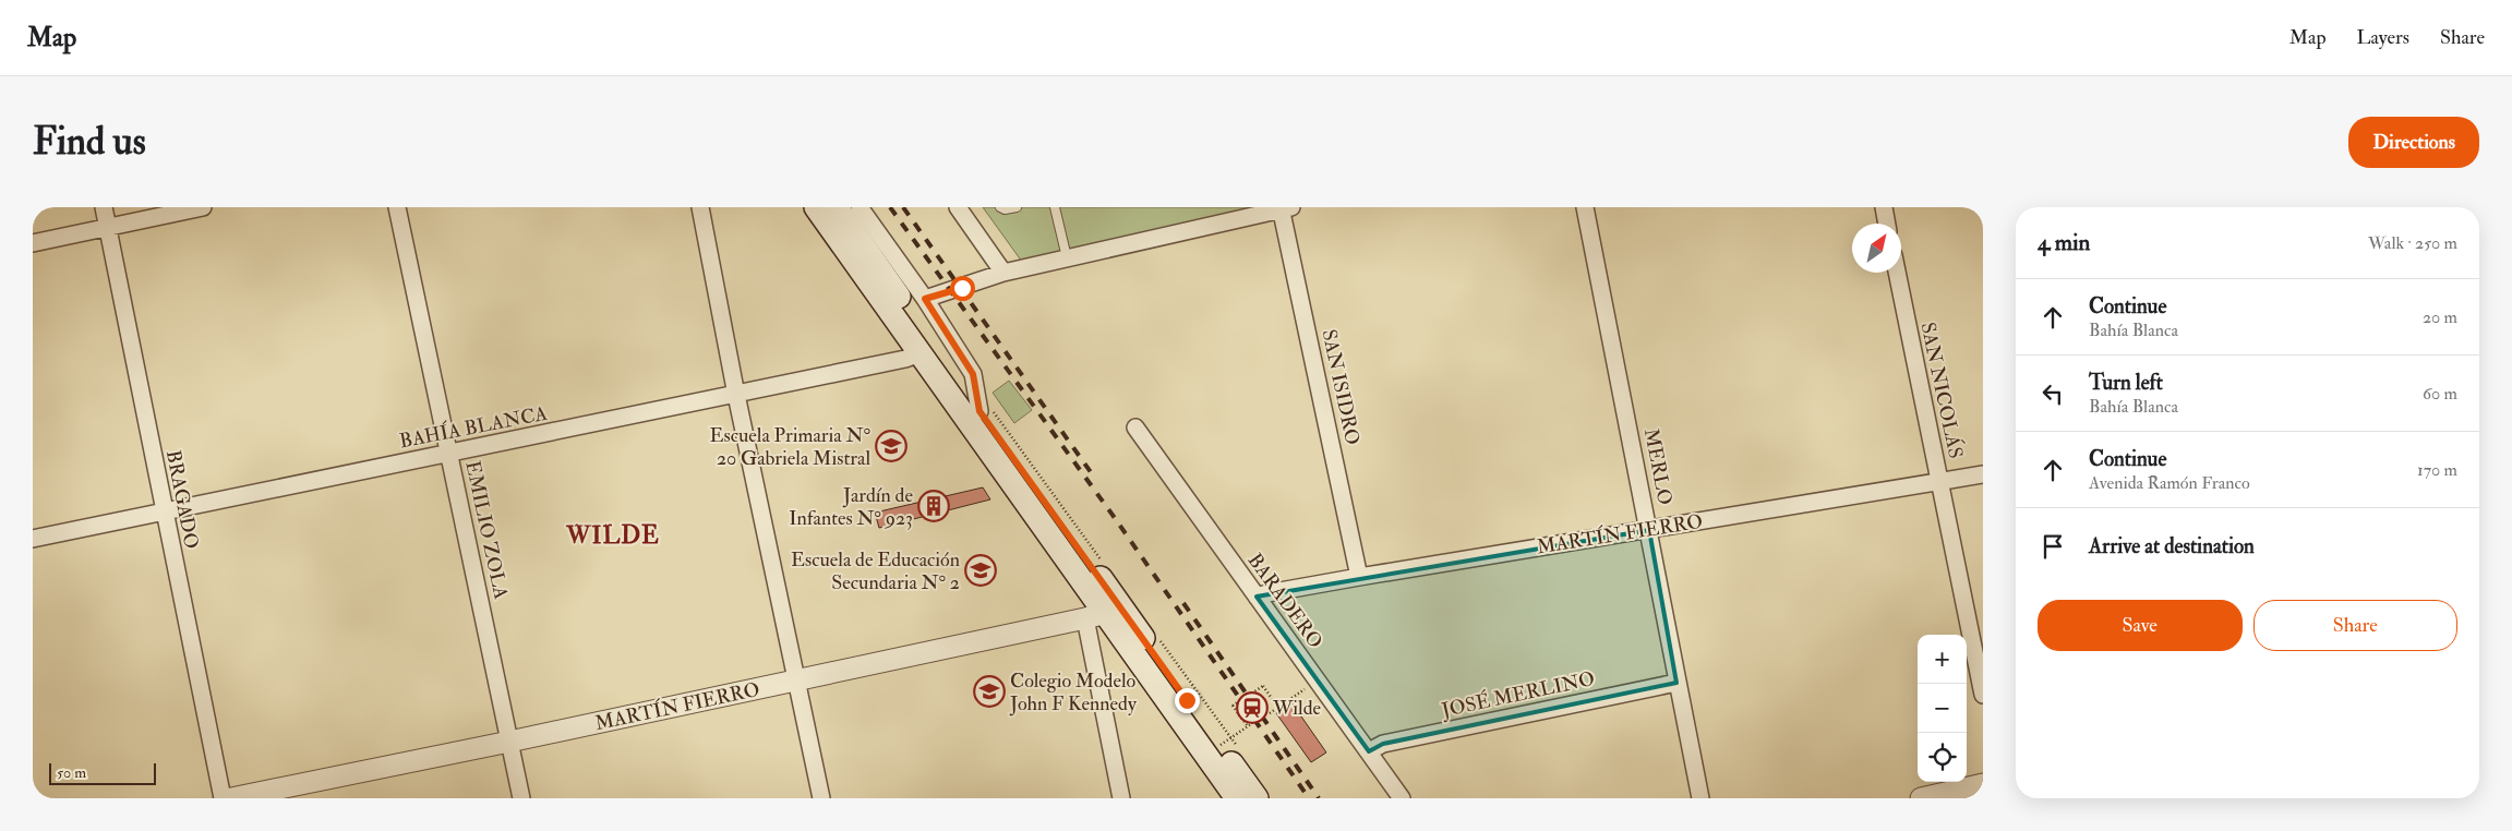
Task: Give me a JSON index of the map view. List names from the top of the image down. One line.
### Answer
{"streets":{"street":["SAN ISIDRO","SAN NICOLÁS","BAHÍA BLANCA","MERLO","BRAGADO","EMILIO ZOLA","MARTÍN FIERRO","BARADERO","JOSÉ MERLINO"]},"crossings":[["SAN ISIDRO","MARTÍN FIERRO"],["SAN NICOLÁS","MARTÍN FIERRO"],["BAHÍA BLANCA","BRAGADO"],["BAHÍA BLANCA","EMILIO ZOLA"],["MERLO","MARTÍN FIERRO"],["MERLO","JOSÉ MERLINO"],["EMILIO ZOLA","MARTÍN FIERRO"],["MARTÍN FIERRO","BARADERO"],["BARADERO","JOSÉ MERLINO"]],"districts":["WILDE"],"places":{"school or university":["Escuela Primaria N° 20 Gabriela Mistral","Escuela de Educación Secundaria N° 2","Colegio Modelo John F Kennedy"],"building":["Jardín de Infantes N° 923"],"station":["Wilde"]},"scale_bar":"50 m","north":"top right","page":{"header":"Map","nav":["Map","Layers","Share"],"buttons":["Directions",["Save","Share"]],"title":"Find us","heading":["4 min","Walk · 250 m"],"list":[["Continue","Bahía Blanca","20 m"],["Turn left","Bahía Blanca","60 m"],["Continue","Avenida Ramón Franco","170 m"],"Arrive at destination"],"map_buttons":["+","−"],"scale":"50 m"}}
